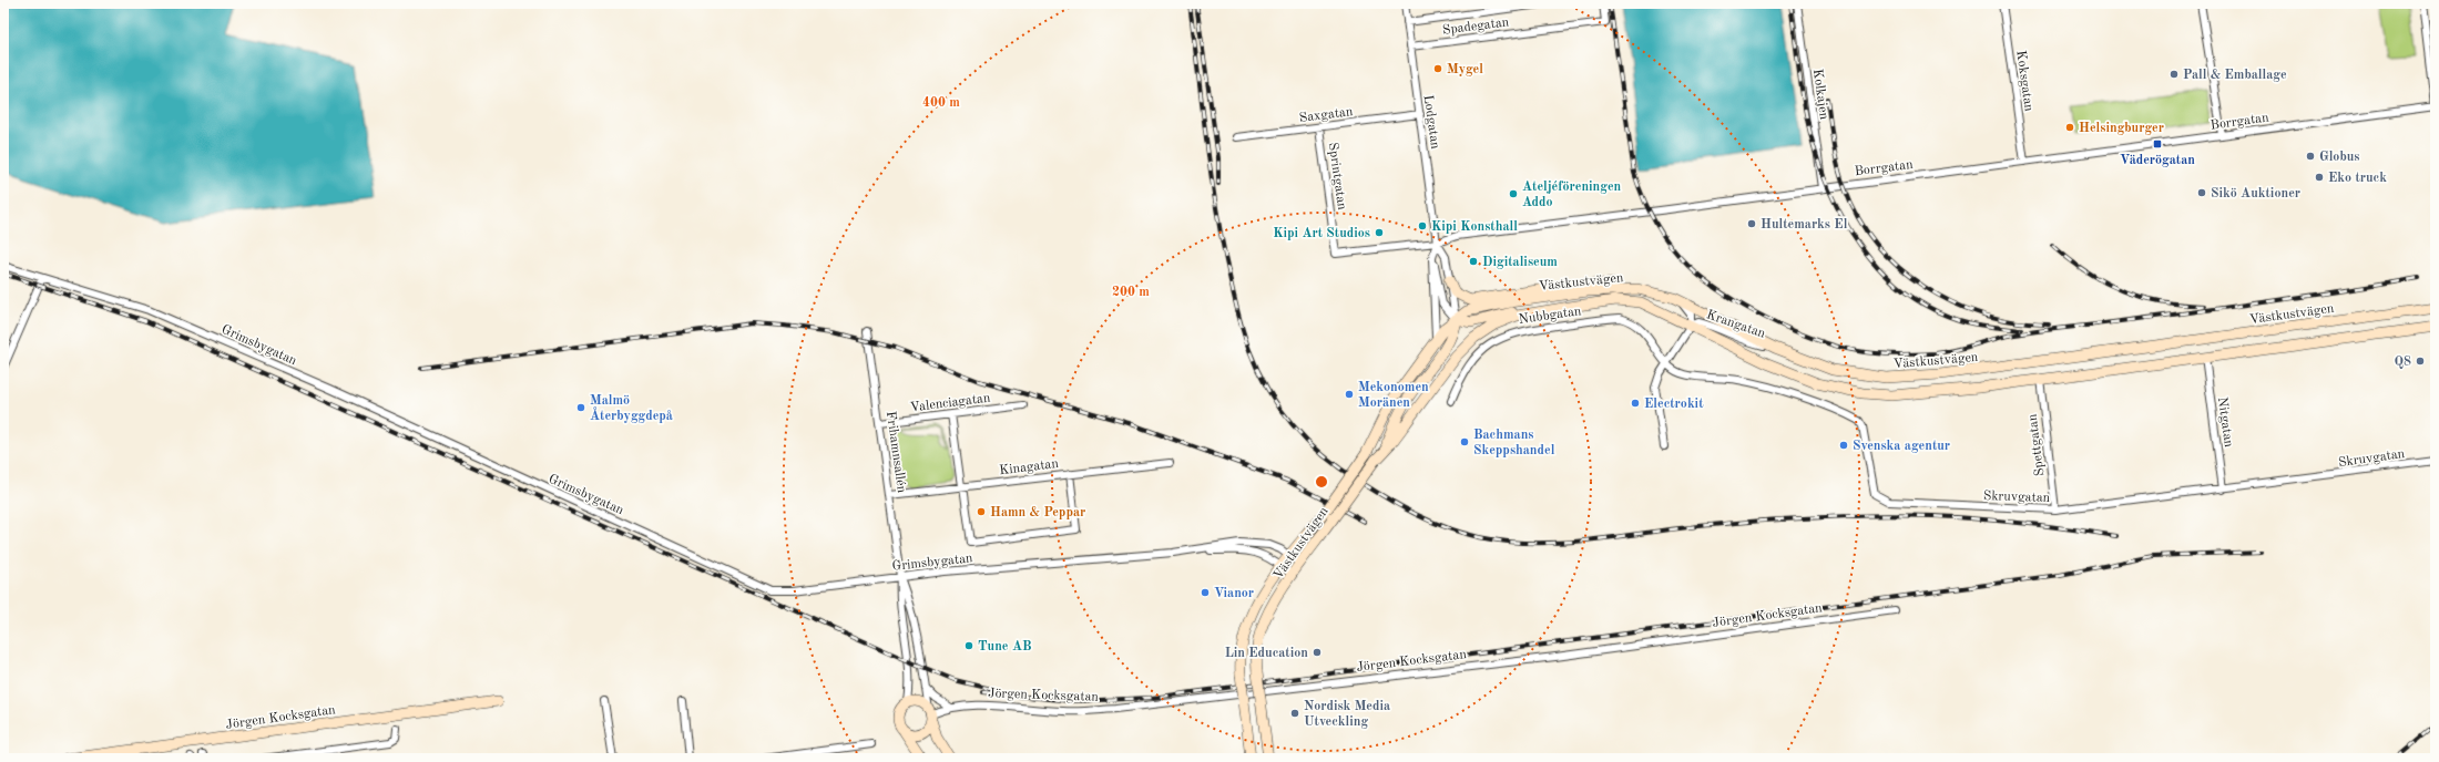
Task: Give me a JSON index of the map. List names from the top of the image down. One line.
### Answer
{"streets":{"main road":["Västkustvägen","Frihamnsallén","Jörgen Kocksgatan"],"street":["Spadegatan","Koksgatan","Kolkajen","Saxgatan","Borrgatan","Lodgatan","Sprintgatan","Nubbgatan","Krangatan","Grimsbygatan","Valenciagatan","Nitgatan","Spettgatan","Skruvgatan","Kinagatan"]},"crossings":[["Spadegatan","Lodgatan"],["Koksgatan","Borrgatan"],["Kolkajen","Borrgatan"],["Saxgatan","Lodgatan"],["Saxgatan","Sprintgatan"],["Borrgatan","Lodgatan"],["Borrgatan","Sprintgatan"],["Lodgatan","Västkustvägen"],["Västkustvägen","Krangatan"],["Västkustvägen","Grimsbygatan"],["Västkustvägen","Nitgatan"],["Västkustvägen","Spettgatan"],["Nubbgatan","Krangatan"],["Nubbgatan","Skruvgatan"],["Krangatan","Skruvgatan"],["Grimsbygatan","Frihamnsallén"],["Valenciagatan","Frihamnsallén"],["Nitgatan","Skruvgatan"],["Spettgatan","Skruvgatan"],["Frihamnsallén","Kinagatan"],["Frihamnsallén","Jörgen Kocksgatan"]],"places":{"other":["Mygel","Pall & Emballage","Helsingburger","Globus","Eko truck","Sikö Auktioner","Ateljéföreningen Addo","Hultemarks El","Kipi Konsthall","Kipi Art Studios","Digitaliseum","Q8","Mekonomen Moränen","Electrokit","Malmö Återbyggdepå","Bachmans Skeppshandel","Svenska agentur","Hamn & Peppar","Vianor","Tune AB","Lin Education","Nordisk Media Utveckling"],"transit":["Väderögatan"]},"rings":["400 m","200 m"]}
